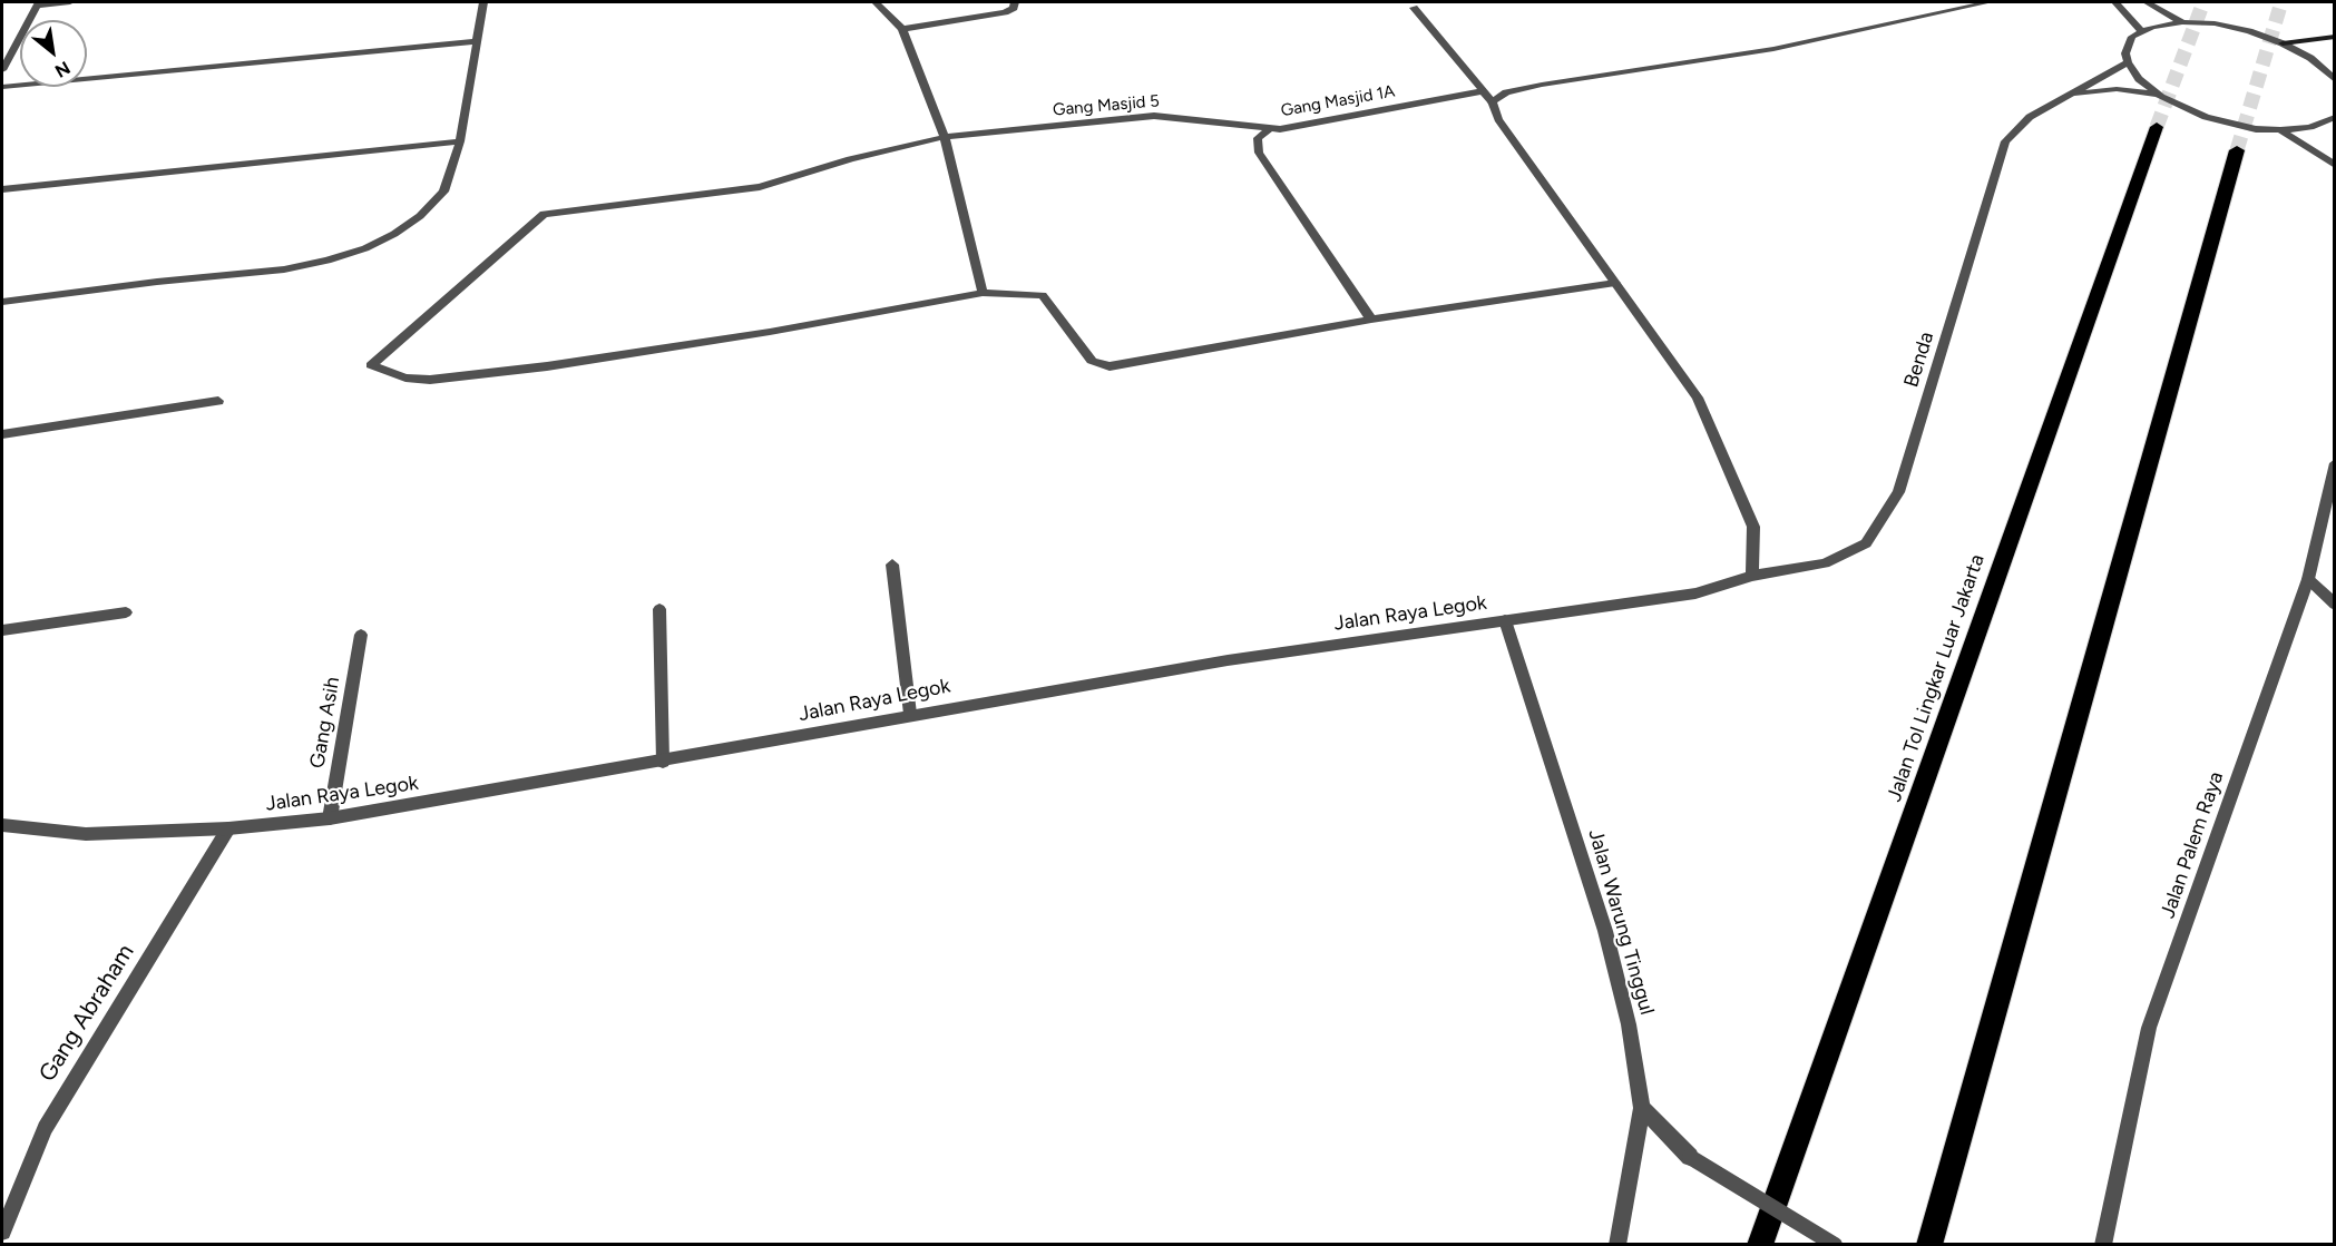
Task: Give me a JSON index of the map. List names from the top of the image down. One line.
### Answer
{"streets":{"highway":["Jalan Tol Lingkar Luar Jakarta"],"street":["Gang Masjid 1A","Gang Masjid 5","Benda","Jalan Raya Legok","Gang Asih","Jalan Palem Raya","Jalan Warung Tinggul","Gang Abraham"]},"crossings":[["Gang Masjid 1A","Gang Masjid 5"],["Benda","Jalan Raya Legok"],["Jalan Raya Legok","Gang Asih"],["Jalan Raya Legok","Jalan Warung Tinggul"],["Jalan Raya Legok","Gang Abraham"]],"north":"bottom right"}
